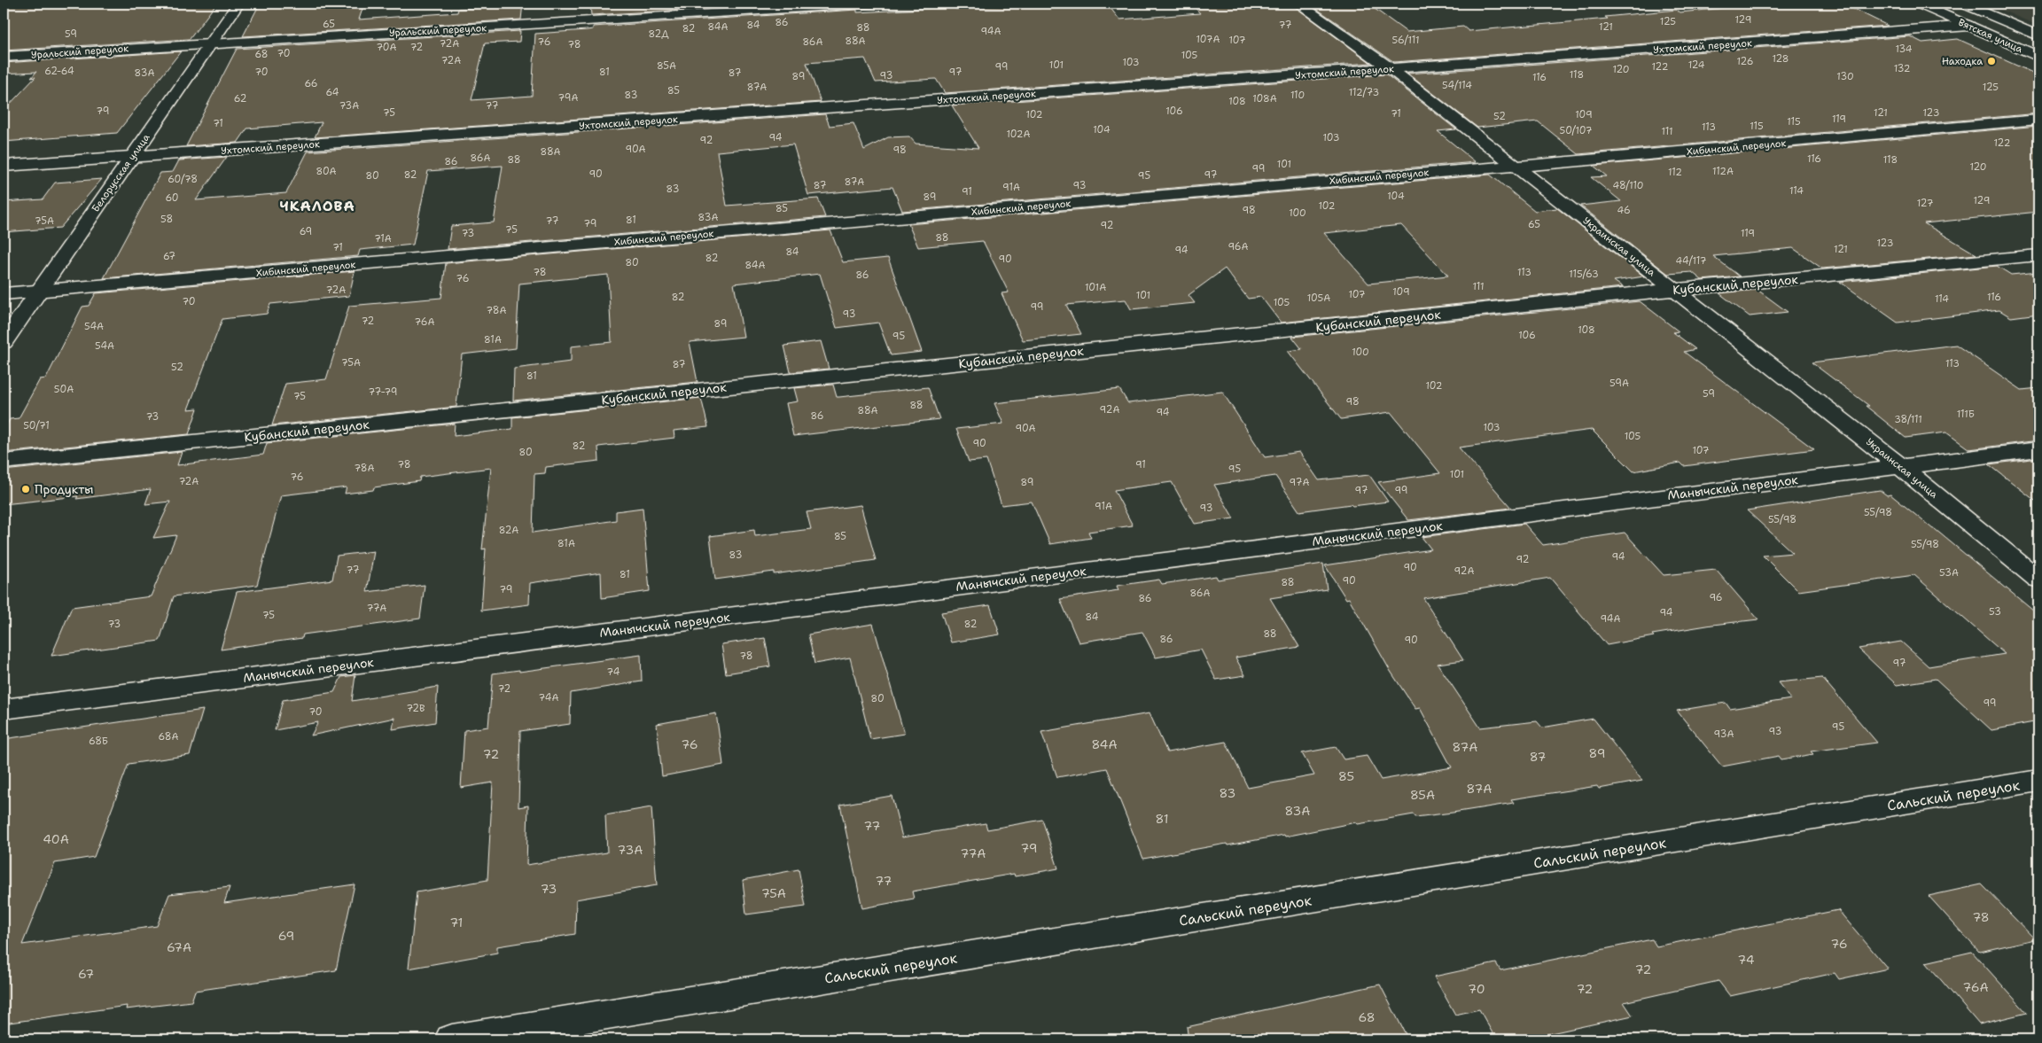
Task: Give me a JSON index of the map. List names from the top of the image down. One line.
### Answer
{"streets":{"street":["Уральский переулок","Вятская улица","Ухтомский переулок","Хибинский переулок","Белорусская улица","Украинская улица","Кубанский переулок","Манычский переулок","Сальский переулок"]},"crossings":[["Уральский переулок","Белорусская улица"],["Вятская улица","Ухтомский переулок"],["Ухтомский переулок","Белорусская улица"],["Ухтомский переулок","Украинская улица"],["Хибинский переулок","Белорусская улица"],["Хибинский переулок","Украинская улица"],["Украинская улица","Кубанский переулок"],["Украинская улица","Манычский переулок"]],"districts":["ЧКАЛОВА"],"places":["Находка","Продукты"],"house_numbers":["129","125","86","65","84","77","84А","121","88","82","94А","59","82Д","107А","107","56/111","88А","76","86А","72А","78","70А","72","134","70","68","105","128","72А","126","103","101","124","85А","99","122","132","120","62-64","70","81","97","83А","87","118","93","89","130","116","66","54/114","87А","125","85","64","112/73","83","110","79А","62","108А","108","73А","77","79","106","75","121","123","71","102","109","52","119","115","71","115","113","104","50/107","111","102А","94","103","92","122","90А","98","88А","86А","116","88","118","86","101","120","99","80А","112А","112","90","82","97","80","95","60/78","87А","87","93","48/110","91А","83","114","91","104","89","60","129","127","102","85","98","46","100","83А","58","81","75А","77","79","65","92","75","69","73","119","88","71А","123","96А","71","121","94","84","67","82","90","44/117","80","84А","78","113","115/63","86","76","111","101А","72А","109","107","101","82","116","105А","114","70","105","99","78А","93","72","76А","89","54А","108","106","95","81А","54А","100","75А","113","87","52","81","59А","102","50А","77-79","59","75","98","88","92А","88А","94","111Б","86","73","38/111","50/71","103","90А","105","90","82","107","80","78","91","78А","95","101","76","72А","89","97А","97","99","91А","93","55/98","55/98","82А","85","81А","55/98","83","94","92","90","77","92А","53А","81","90","88","79","86А","96","86","77А","53","94","75","84","94А","73","82","88","86","90","78","97","74","72","74А","80","99","72В","70","95","93","93А","68А","68Б","76","84А","87А","89","72","87","85","87А","83","85А","83А","81","77","40А","79","73А","77А","77","73","75А","78","71","69","76","67А","74","72","67","76А","70","72","68"]}
